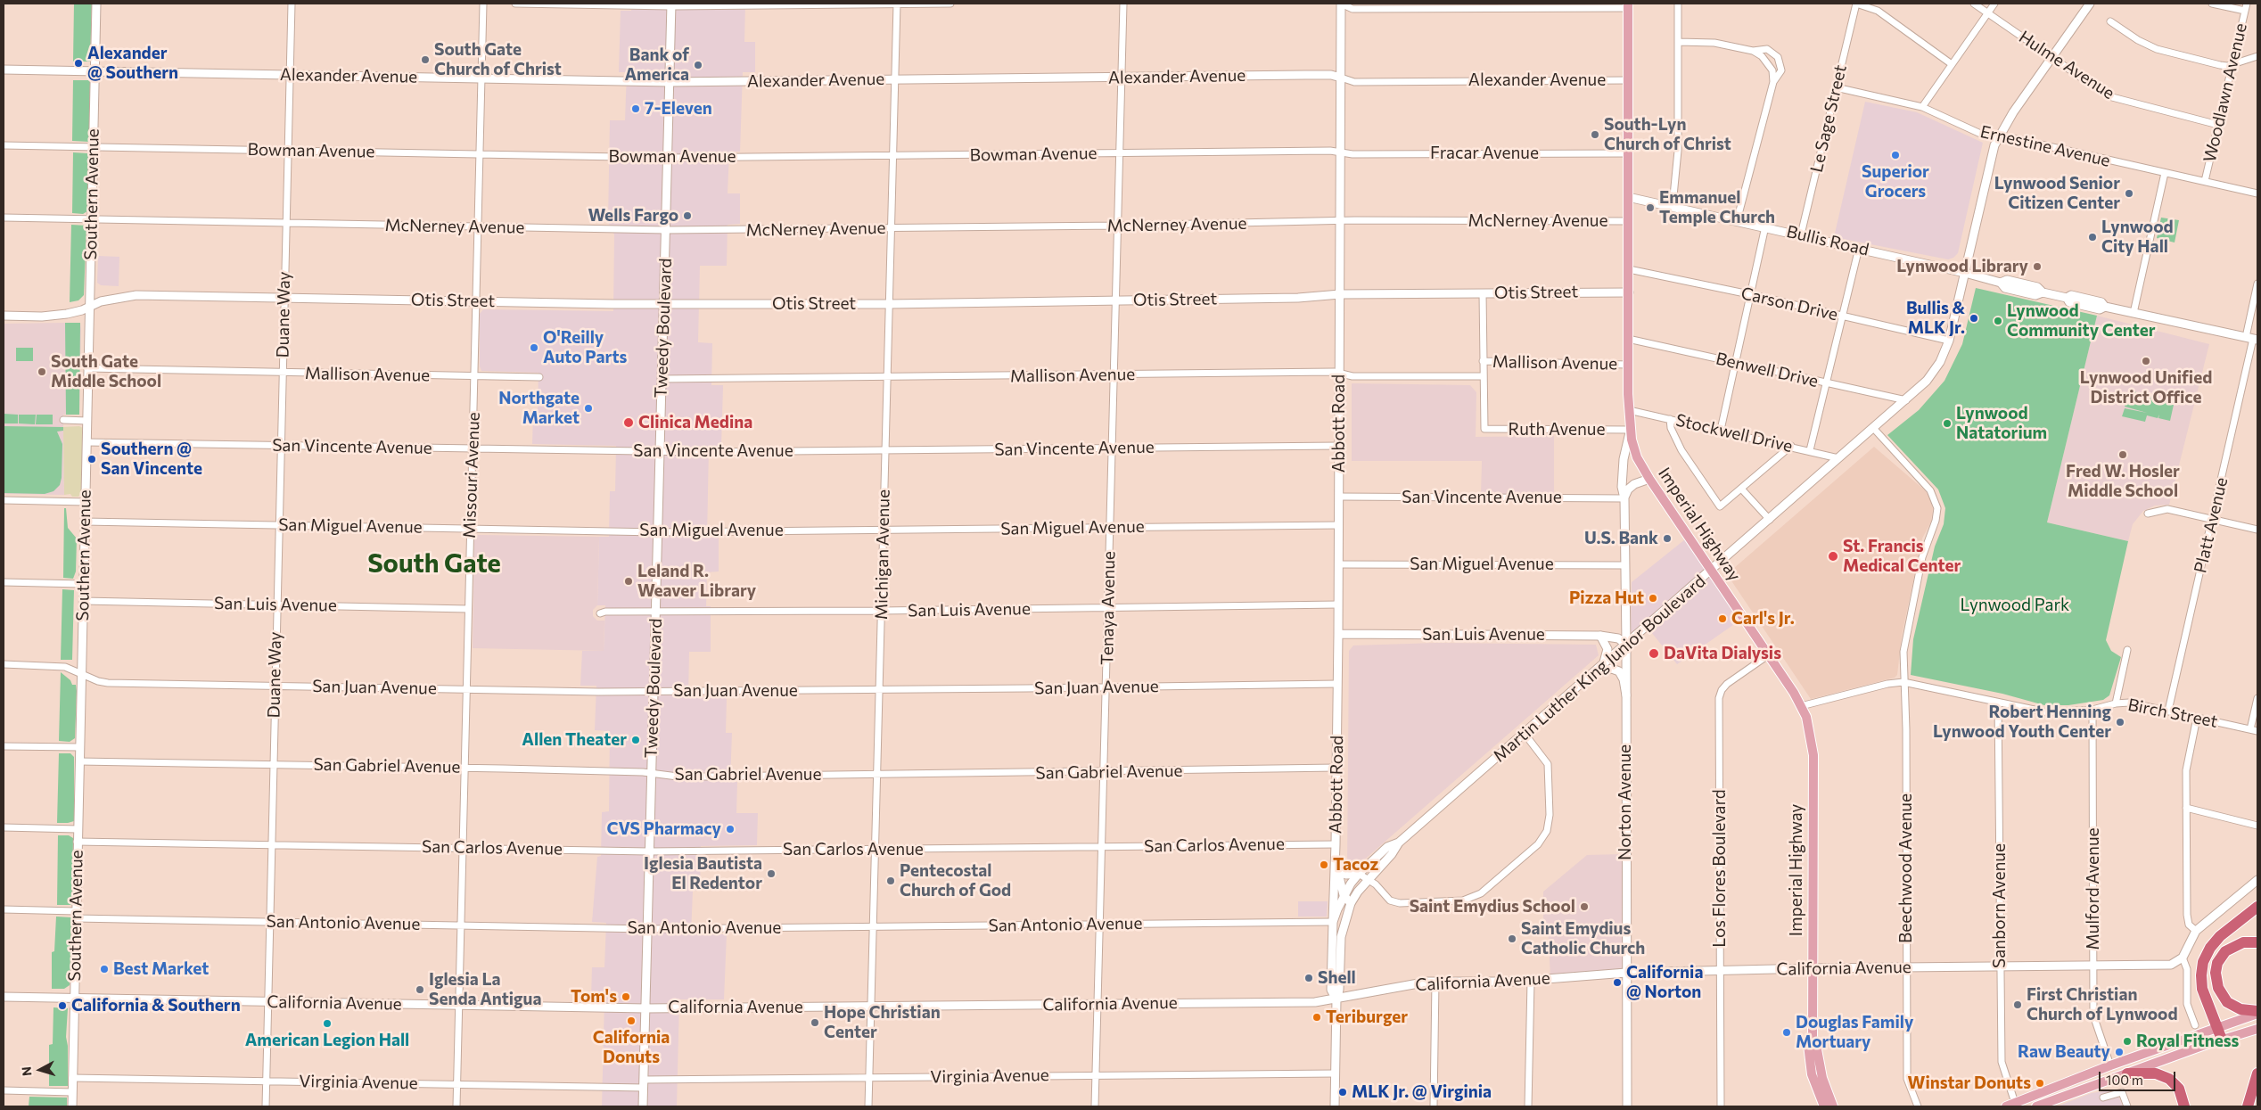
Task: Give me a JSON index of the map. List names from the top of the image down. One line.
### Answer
{"streets":{"main road":["Alexander Avenue","Southern Avenue","Bullis Road","Otis Street","Tweedy Boulevard","Abbott Road","Imperial Highway","San Luis Avenue","Martin Luther King Junior Boulevard","Norton Avenue","California Avenue"],"street":["Hulme Avenue","Woodlawn Avenue","Le Sage Street","Ernestine Avenue","Bowman Avenue","Fracar Avenue","McNerney Avenue","Carson Drive","Duane Way","Mallison Avenue","Benwell Drive","Ruth Avenue","Stockwell Drive","San Vincente Avenue","Missouri Avenue","Platt Avenue","San Miguel Avenue","Michigan Avenue","Tenaya Avenue","San Juan Avenue","Birch Street","San Gabriel Avenue","San Carlos Avenue","Los Flores Boulevard","Beechwood Avenue","Mulford Avenue","Sanborn Avenue","San Antonio Avenue","Virginia Avenue"]},"crossings":[["Hulme Avenue","Woodlawn Avenue"],["Hulme Avenue","Martin Luther King Junior Boulevard"],["Alexander Avenue","Southern Avenue"],["Alexander Avenue","Duane Way"],["Alexander Avenue","Tweedy Boulevard"],["Alexander Avenue","Abbott Road"],["Alexander Avenue","Missouri Avenue"],["Alexander Avenue","Imperial Highway"],["Alexander Avenue","Michigan Avenue"],["Alexander Avenue","Tenaya Avenue"],["Woodlawn Avenue","Ernestine Avenue"],["Le Sage Street","Ernestine Avenue"],["Le Sage Street","Bullis Road"],["Ernestine Avenue","Martin Luther King Junior Boulevard"],["Bowman Avenue","Fracar Avenue"],["Bowman Avenue","Southern Avenue"],["Bowman Avenue","Duane Way"],["Bowman Avenue","Tweedy Boulevard"],["Bowman Avenue","Abbott Road"],["Bowman Avenue","Missouri Avenue"],["Bowman Avenue","Michigan Avenue"],["Bowman Avenue","Tenaya Avenue"],["Fracar Avenue","Abbott Road"],["Fracar Avenue","Imperial Highway"],["Southern Avenue","McNerney Avenue"],["Southern Avenue","Otis Street"],["Southern Avenue","Mallison Avenue"],["Southern Avenue","San Vincente Avenue"],["Southern Avenue","San Miguel Avenue"],["Southern Avenue","San Luis Avenue"],["Southern Avenue","San Juan Avenue"],["Southern Avenue","San Gabriel Avenue"],["Southern Avenue","San Carlos Avenue"],["Southern Avenue","San Antonio Avenue"],["Southern Avenue","California Avenue"],["Southern Avenue","Virginia Avenue"],["McNerney Avenue","Duane Way"],["McNerney Avenue","Tweedy Boulevard"],["McNerney Avenue","Abbott Road"],["McNerney Avenue","Missouri Avenue"],["McNerney Avenue","Imperial Highway"],["McNerney Avenue","Michigan Avenue"],["McNerney Avenue","Tenaya Avenue"],["Bullis Road","Imperial Highway"],["Bullis Road","Platt Avenue"],["Bullis Road","Martin Luther King Junior Boulevard"],["Otis Street","Duane Way"],["Otis Street","Tweedy Boulevard"],["Otis Street","Abbott Road"],["Otis Street","Missouri Avenue"],["Otis Street","Imperial Highway"],["Otis Street","Michigan Avenue"],["Otis Street","Tenaya Avenue"],["Carson Drive","Imperial Highway"],["Carson Drive","Martin Luther King Junior Boulevard"],["Duane Way","Mallison Avenue"],["Duane Way","San Vincente Avenue"],["Duane Way","San Miguel Avenue"],["Duane Way","San Luis Avenue"],["Duane Way","San Juan Avenue"],["Duane Way","San Gabriel Avenue"],["Duane Way","San Carlos Avenue"],["Duane Way","San Antonio Avenue"],["Duane Way","California Avenue"],["Duane Way","Virginia Avenue"],["Tweedy Boulevard","Mallison Avenue"],["Tweedy Boulevard","San Vincente Avenue"],["Tweedy Boulevard","San Miguel Avenue"],["Tweedy Boulevard","San Luis Avenue"],["Tweedy Boulevard","San Juan Avenue"],["Tweedy Boulevard","San Gabriel Avenue"],["Tweedy Boulevard","San Carlos Avenue"],["Tweedy Boulevard","San Antonio Avenue"],["Tweedy Boulevard","California Avenue"],["Tweedy Boulevard","Virginia Avenue"],["Mallison Avenue","Abbott Road"],["Mallison Avenue","Ruth Avenue"],["Mallison Avenue","Missouri Avenue"],["Mallison Avenue","Imperial Highway"],["Mallison Avenue","Michigan Avenue"],["Mallison Avenue","Tenaya Avenue"],["Benwell Drive","Imperial Highway"],["Benwell Drive","Martin Luther King Junior Boulevard"],["Abbott Road","San Vincente Avenue"],["Abbott Road","San Miguel Avenue"],["Abbott Road","San Luis Avenue"],["Abbott Road","Martin Luther King Junior Boulevard"],["Abbott Road","San Juan Avenue"],["Abbott Road","San Gabriel Avenue"],["Abbott Road","San Carlos Avenue"],["Abbott Road","San Antonio Avenue"],["Ruth Avenue","Imperial Highway"],["Ruth Avenue","Norton Avenue"],["Stockwell Drive","Imperial Highway"],["Stockwell Drive","Martin Luther King Junior Boulevard"],["San Vincente Avenue","Missouri Avenue"],["San Vincente Avenue","Michigan Avenue"],["San Vincente Avenue","Tenaya Avenue"],["San Vincente Avenue","Norton Avenue"],["Missouri Avenue","San Miguel Avenue"],["Missouri Avenue","San Luis Avenue"],["Missouri Avenue","San Juan Avenue"],["Missouri Avenue","San Gabriel Avenue"],["Missouri Avenue","San Carlos Avenue"],["Missouri Avenue","San Antonio Avenue"],["Missouri Avenue","California Avenue"],["Missouri Avenue","Virginia Avenue"],["Imperial Highway","Martin Luther King Junior Boulevard"],["Imperial Highway","Birch Street"],["Imperial Highway","Norton Avenue"],["Imperial Highway","Los Flores Boulevard"],["Imperial Highway","California Avenue"],["Platt Avenue","Birch Street"],["San Miguel Avenue","Michigan Avenue"],["San Miguel Avenue","Tenaya Avenue"],["San Miguel Avenue","Norton Avenue"],["Michigan Avenue","San Luis Avenue"],["Michigan Avenue","San Juan Avenue"],["Michigan Avenue","San Gabriel Avenue"],["Michigan Avenue","San Carlos Avenue"],["Michigan Avenue","San Antonio Avenue"],["Michigan Avenue","California Avenue"],["Michigan Avenue","Virginia Avenue"],["San Luis Avenue","Tenaya Avenue"],["San Luis Avenue","Martin Luther King Junior Boulevard"],["San Luis Avenue","Norton Avenue"],["Tenaya Avenue","San Juan Avenue"],["Tenaya Avenue","San Gabriel Avenue"],["Tenaya Avenue","San Carlos Avenue"],["Tenaya Avenue","San Antonio Avenue"],["Tenaya Avenue","California Avenue"],["Tenaya Avenue","Virginia Avenue"],["Martin Luther King Junior Boulevard","Norton Avenue"],["Martin Luther King Junior Boulevard","Beechwood Avenue"],["Martin Luther King Junior Boulevard","San Antonio Avenue"],["Martin Luther King Junior Boulevard","California Avenue"],["Martin Luther King Junior Boulevard","Virginia Avenue"],["Birch Street","Beechwood Avenue"],["Birch Street","Mulford Avenue"],["Birch Street","Sanborn Avenue"],["Norton Avenue","California Avenue"],["Los Flores Boulevard","California Avenue"],["Beechwood Avenue","California Avenue"],["Mulford Avenue","California Avenue"],["Sanborn Avenue","California Avenue"]],"districts":["South Gate"],"parks":["Lynwood Park"],"places":["South Gate Church of Christ","Alexander @ Southern","Bank of America","7-Eleven","South-Lyn Church of Christ","Superior Grocers","Lynwood Senior Citizen Center","Emmanuel Temple Church","Wells Fargo","Lynwood City Hall","Lynwood Library","Bullis & MLK Jr.","Lynwood Community Center","O'Reilly Auto Parts","Lynwood Unified District Office","South Gate Middle School","Northgate Market","Clinica Medina","Lynwood Natatorium","Fred W. Hosler Middle School","Southern @ San Vincente","U.S. Bank","St. Francis Medical Center","Leland R. Weaver Library","Pizza Hut","Carl's Jr.","DaVita Dialysis","Robert Henning Lynwood Youth Center","Allen Theater","CVS Pharmacy","Tacoz","Iglesia Bautista El Redentor","Pentecostal Church of God","Saint Emydius School","Saint Emydius Catholic Church","Best Market","Shell","California @ Norton","Iglesia La Senda Antigua","Tom's","First Christian Church of Lynwood","California & Southern","Teriburger","California Donuts","Hope Christian Center","American Legion Hall","Douglas Family Mortuary","Royal Fitness","Raw Beauty","Winstar Donuts","MLK Jr. @ Virginia"],"scale_bar":"100 m","north":"left"}
